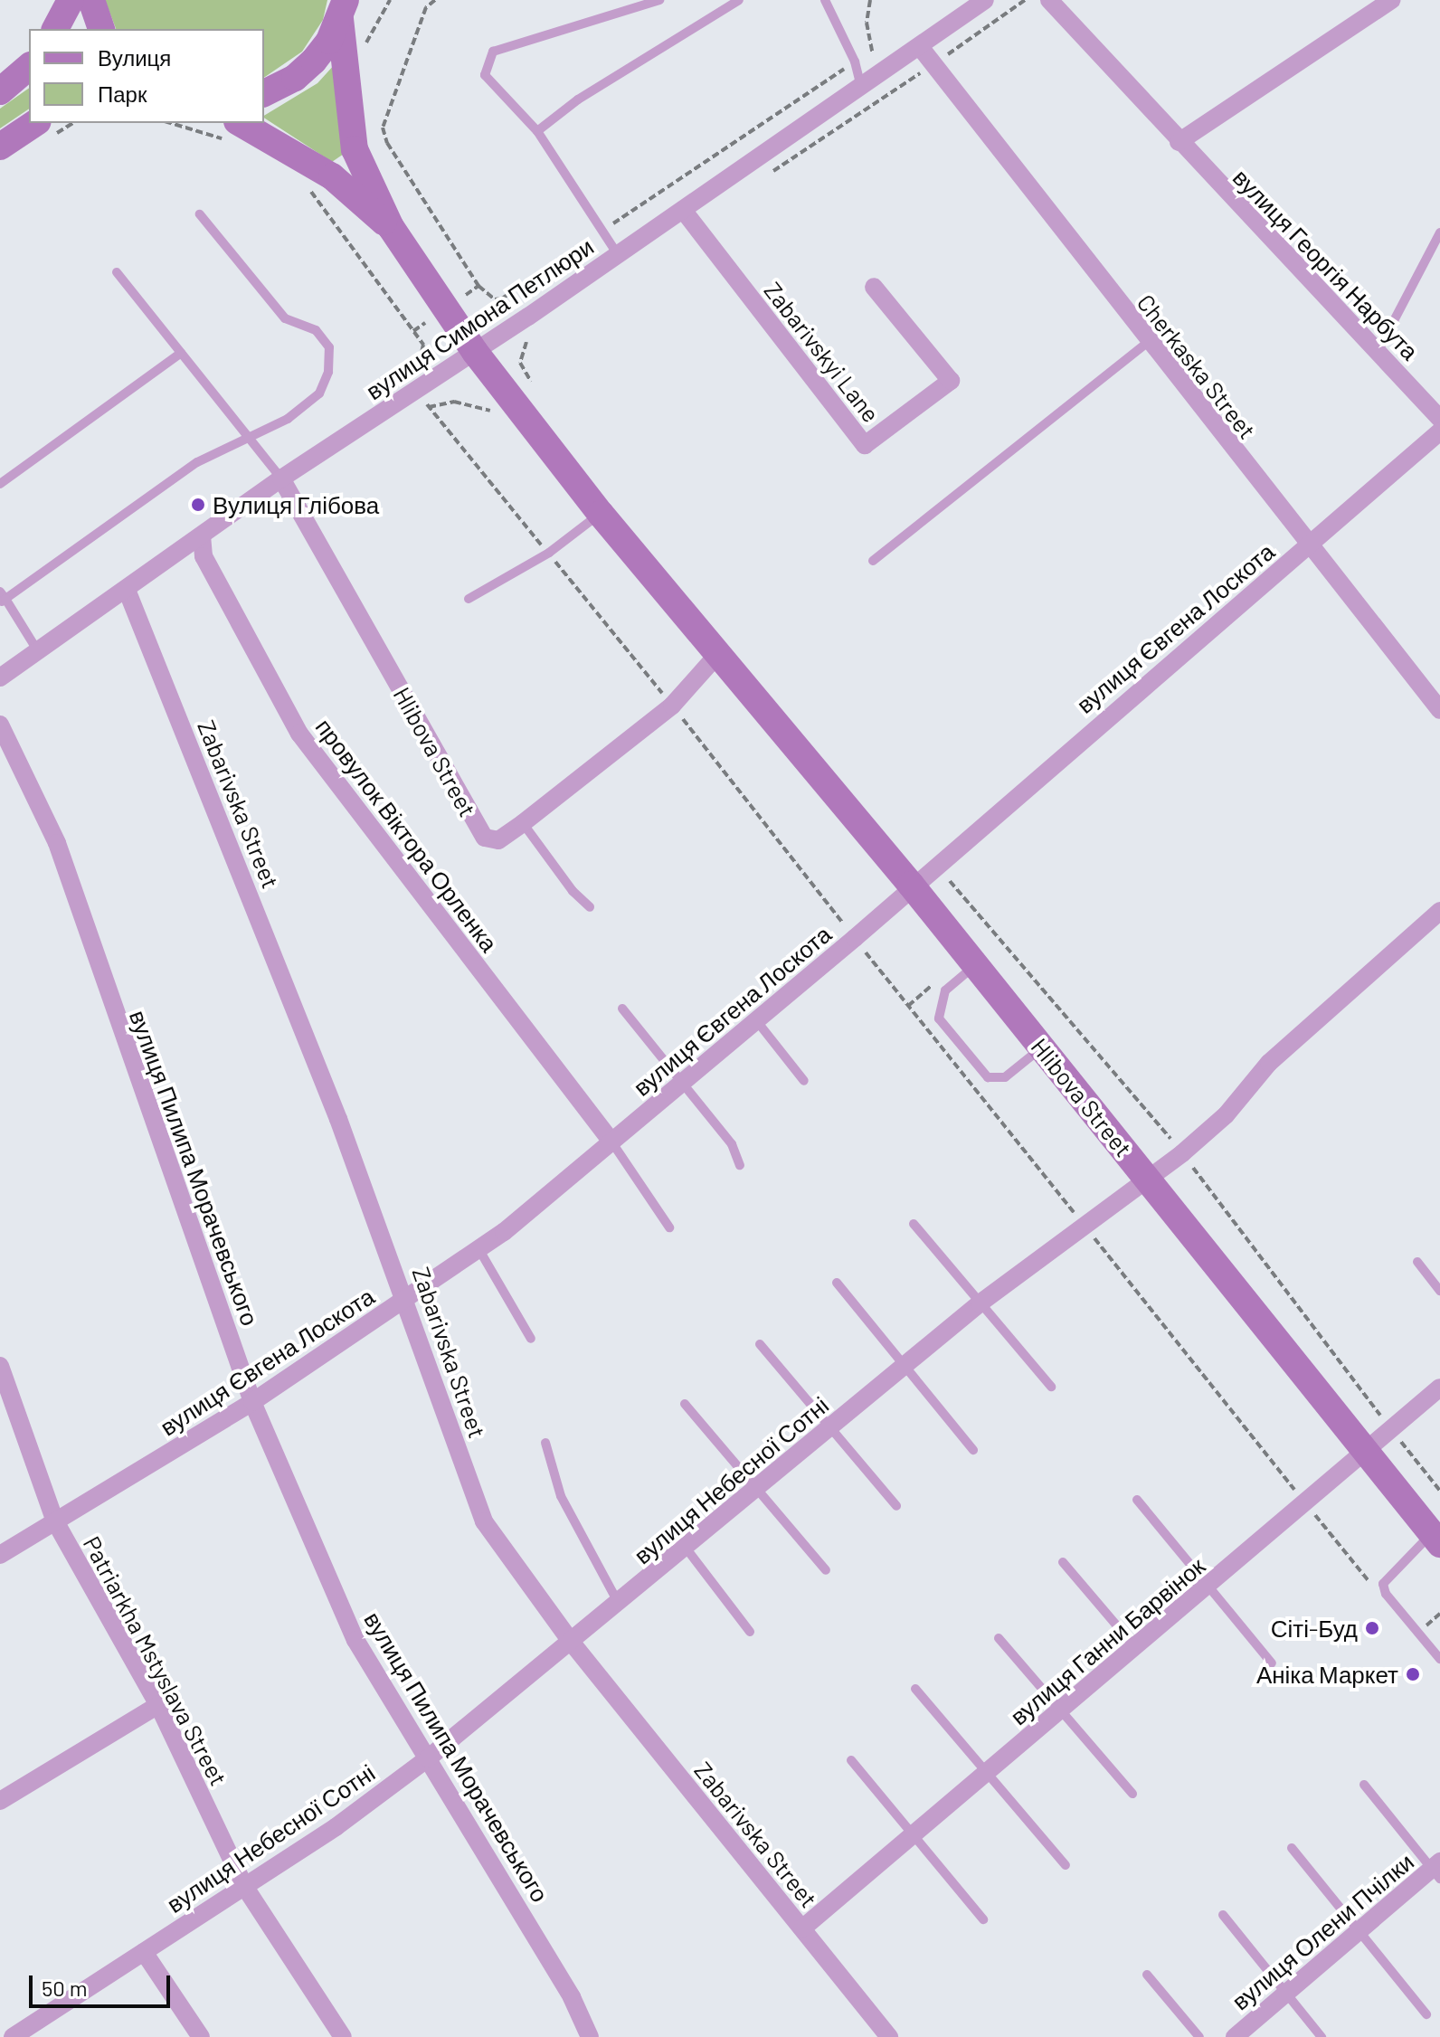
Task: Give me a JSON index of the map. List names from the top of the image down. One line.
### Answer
{"streets":{"main road":["Hlibova Street"],"street":["вулиця Георгія Нарбута","вулиця Симона Петлюри","Zabarivskyi Lane","Cherkaska Street","вулиця Євгена Лоскота","Zabarivska Street","провулок Віктора Орленка","вулиця Пилипа Морачевського","вулиця Небесної Сотні","вулиця Ганни Барвінок","Patriarkha Mstyslava Street","вулиця Олени Пчілки"]},"crossings":[["вулиця Симона Петлюри","Zabarivskyi Lane"],["вулиця Симона Петлюри","Cherkaska Street"],["вулиця Симона Петлюри","Hlibova Street"],["вулиця Симона Петлюри","Zabarivska Street"],["вулиця Симона Петлюри","провулок Віктора Орленка"],["Cherkaska Street","вулиця Євгена Лоскота"],["вулиця Євгена Лоскота","Hlibova Street"],["вулиця Євгена Лоскота","Zabarivska Street"],["вулиця Євгена Лоскота","провулок Віктора Орленка"],["вулиця Євгена Лоскота","вулиця Пилипа Морачевського"],["вулиця Євгена Лоскота","Patriarkha Mstyslava Street"],["Hlibova Street","вулиця Небесної Сотні"],["Hlibova Street","вулиця Ганни Барвінок"],["Zabarivska Street","вулиця Небесної Сотні"],["Zabarivska Street","вулиця Ганни Барвінок"],["вулиця Пилипа Морачевського","вулиця Небесної Сотні"],["вулиця Небесної Сотні","Patriarkha Mstyslava Street"]],"places":["Вулиця Глібова","Сіті-Буд","Аніка Маркет"],"legend":["Вулиця","Парк"],"scale_bar":"50 m"}
